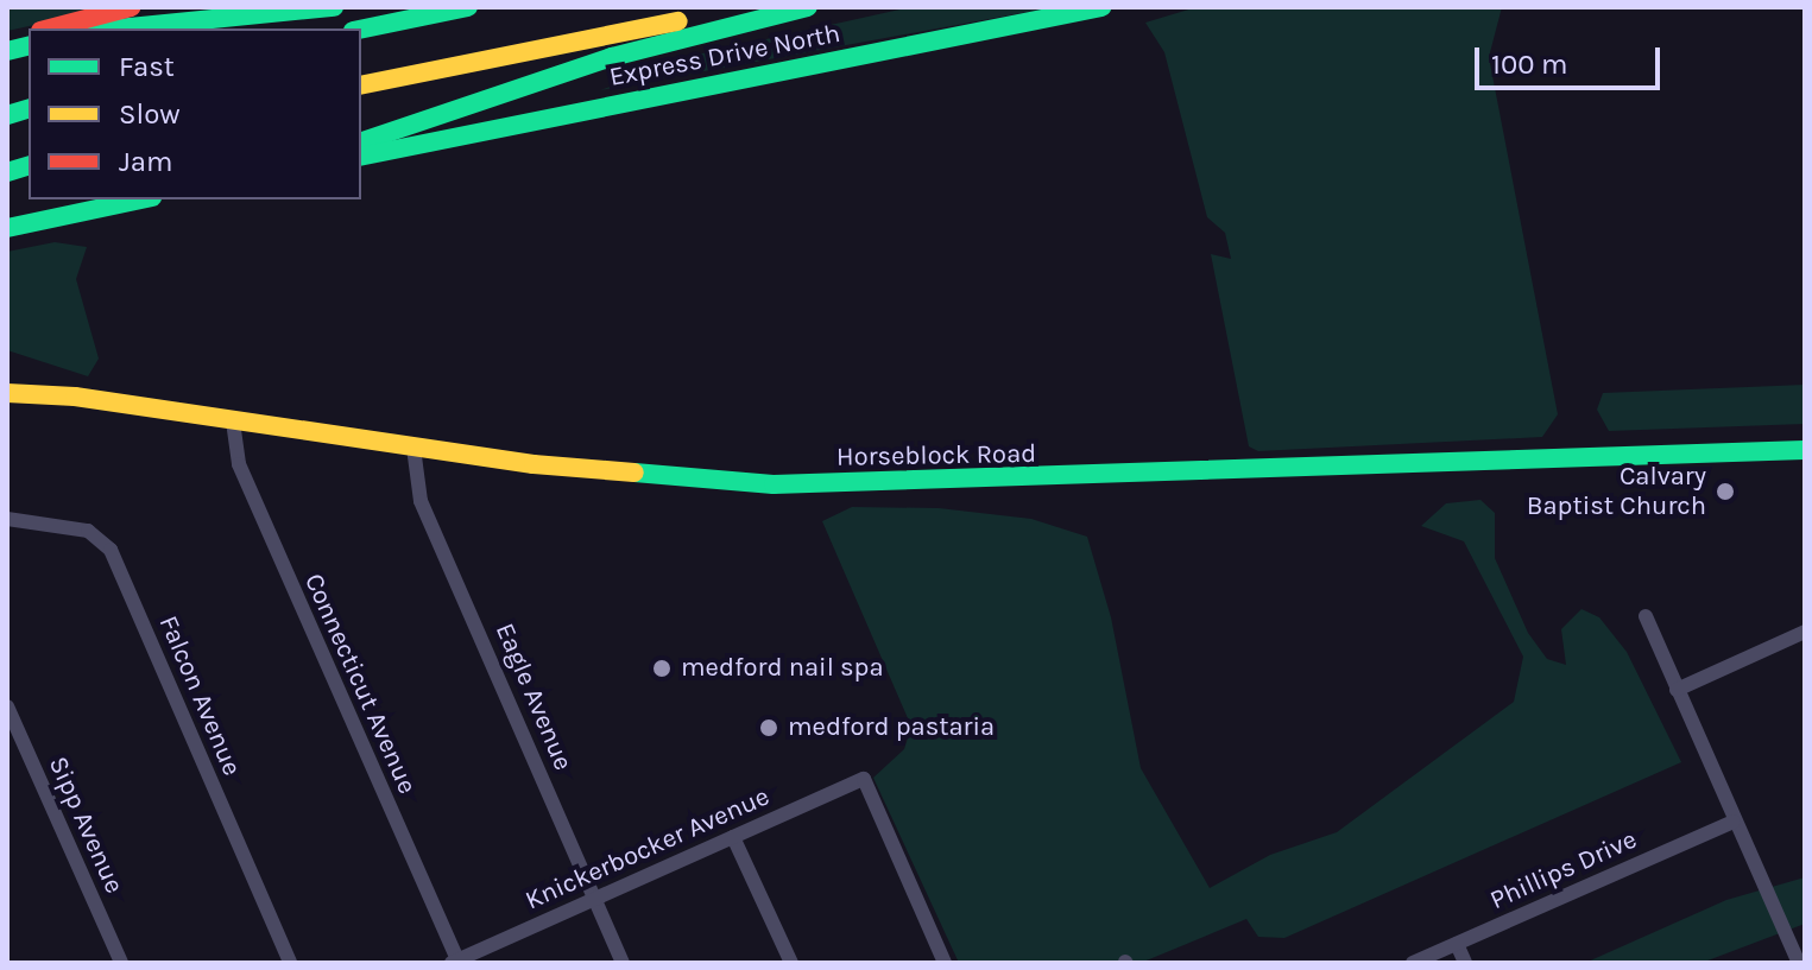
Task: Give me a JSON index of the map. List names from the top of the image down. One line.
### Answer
{"streets":{"main road":["Express Drive North","Horseblock Road"],"street":["Connecticut Avenue","Falcon Avenue","Eagle Avenue","Sipp Avenue","Knickerbocker Avenue","Phillips Drive"]},"crossings":[["Horseblock Road","Connecticut Avenue"],["Horseblock Road","Eagle Avenue"],["Connecticut Avenue","Knickerbocker Avenue"],["Eagle Avenue","Knickerbocker Avenue"]],"places":["Calvary Baptist Church","medford nail spa","medford pastaria"],"legend":["Fast","Slow","Jam"],"scale_bar":"100 m"}
